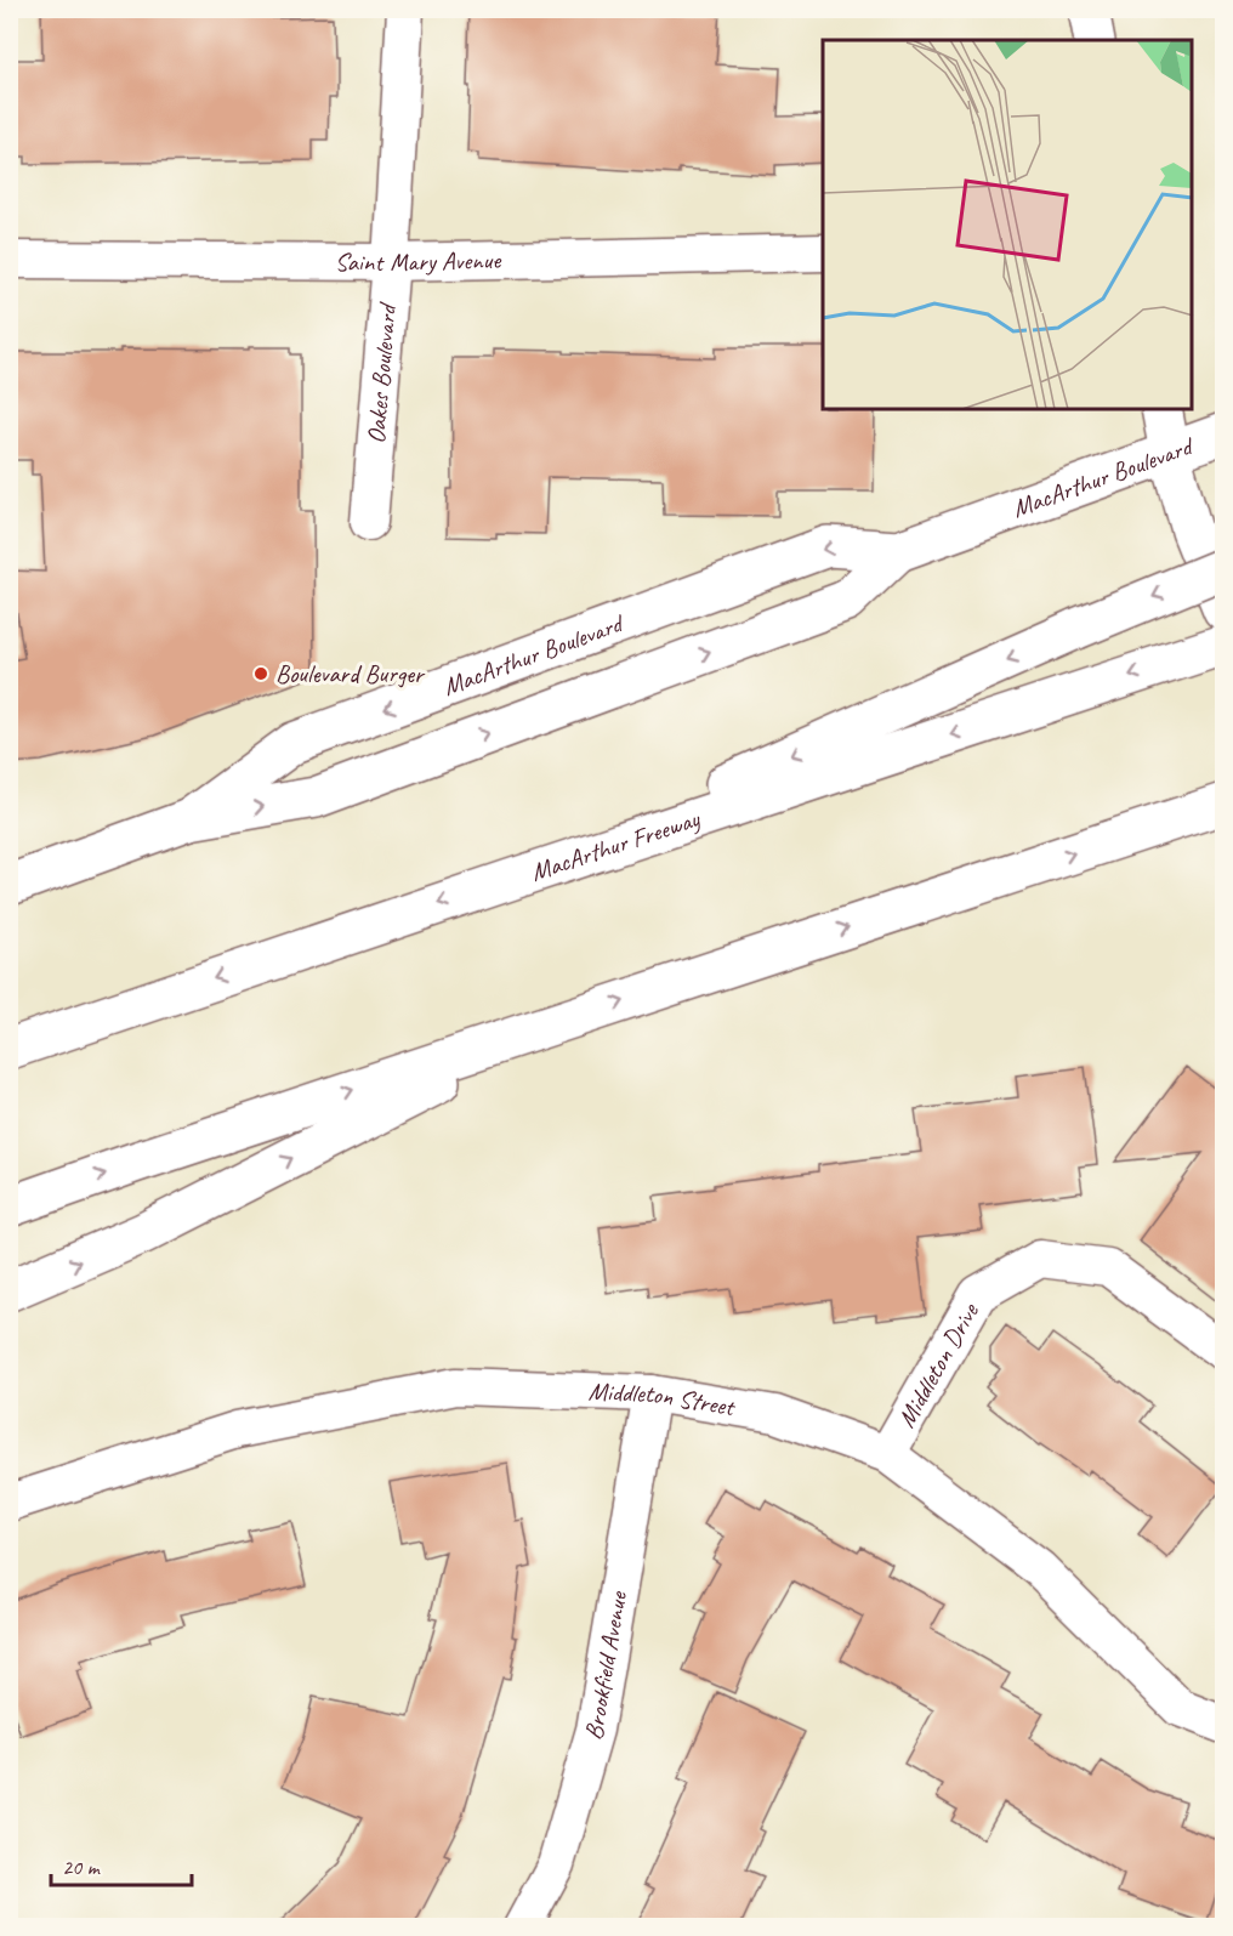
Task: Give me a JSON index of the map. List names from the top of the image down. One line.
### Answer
{"streets":{"main road":["MacArthur Boulevard","MacArthur Freeway"],"street":["Saint Mary Avenue","Oakes Boulevard","Middleton Drive","Middleton Street","Brookfield Avenue"]},"crossings":[["Saint Mary Avenue","Oakes Boulevard"],["Middleton Drive","Middleton Street"],["Middleton Street","Brookfield Avenue"]],"places":["Boulevard Burger"],"scale_bar":"20 m"}
